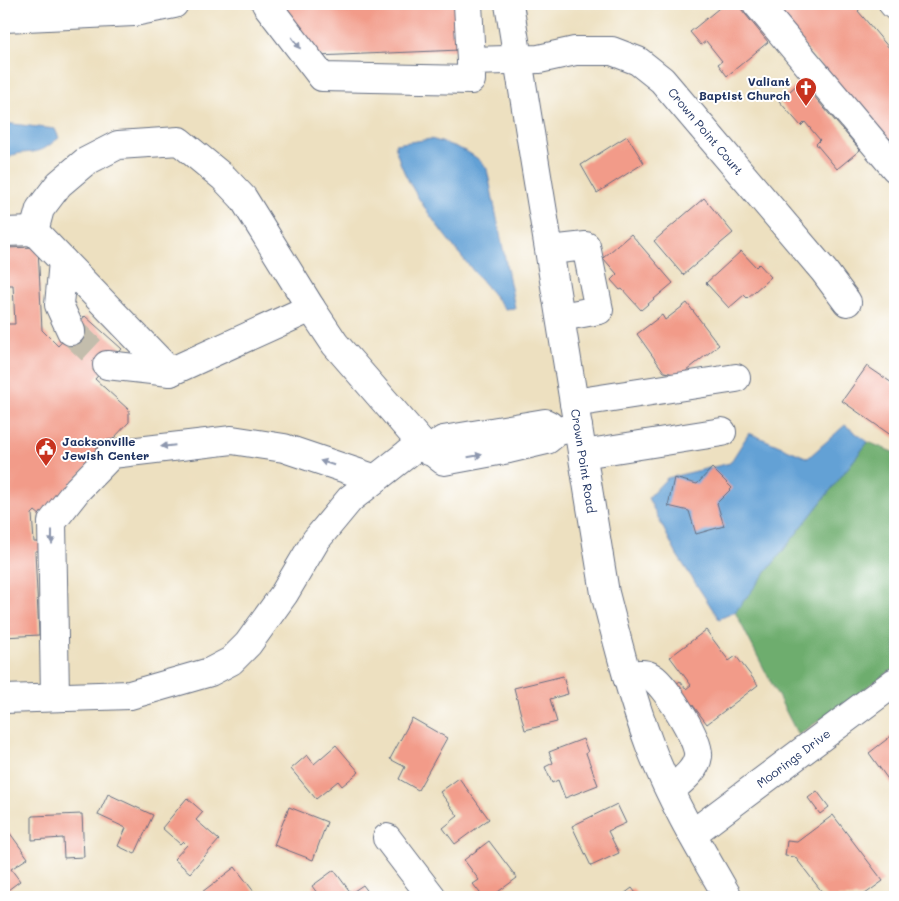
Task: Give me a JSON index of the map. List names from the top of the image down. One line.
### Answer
{"streets":{"street":["Crown Point Court","Crown Point Road","Moorings Drive"]},"crossings":[["Crown Point Court","Crown Point Road"],["Crown Point Road","Moorings Drive"]],"places":{"church":["Valiant Baptist Church"],"public building":["Jacksonville Jewish Center"]}}
